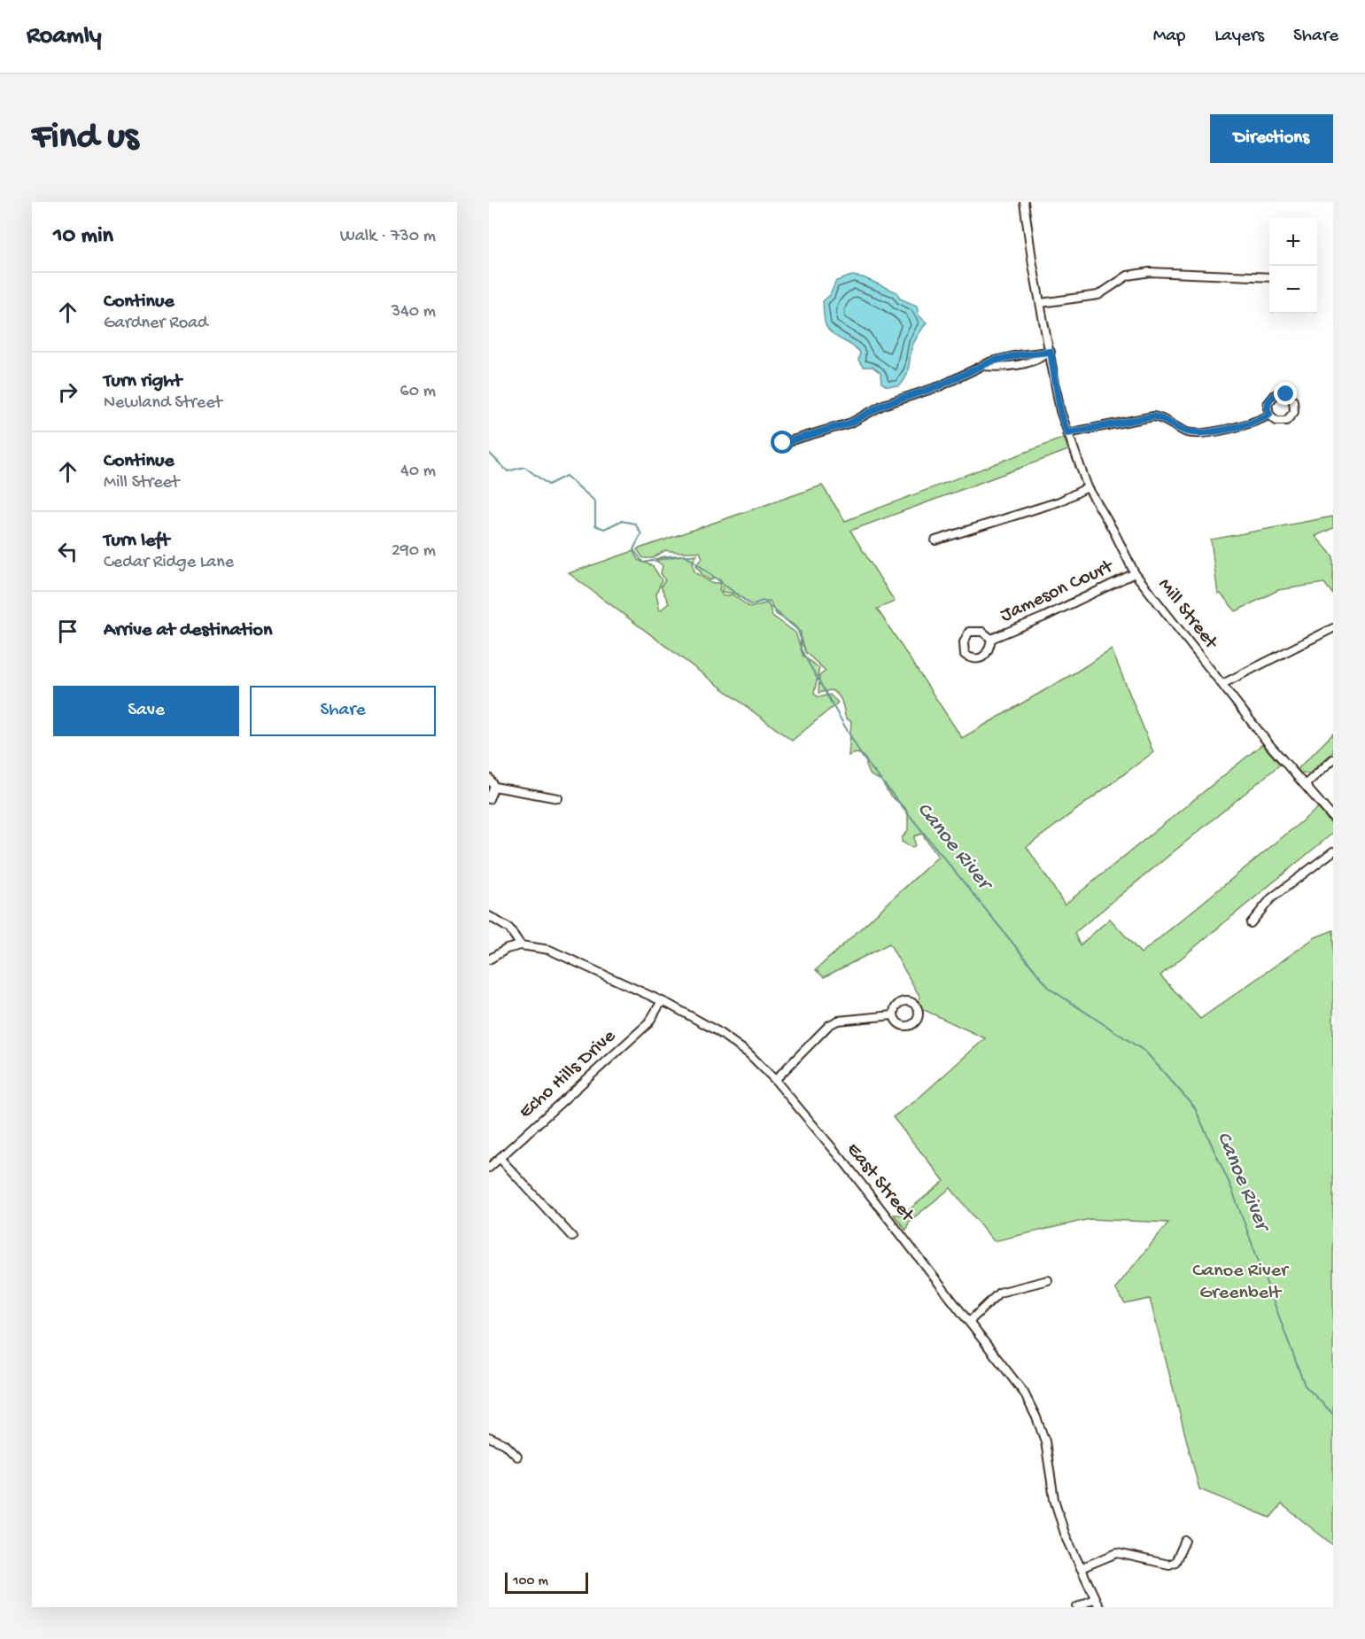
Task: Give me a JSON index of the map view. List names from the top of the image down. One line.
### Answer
{"streets":{"street":["Jameson Court","Mill Street","Echo Hills Drive","East Street"]},"crossings":[["Jameson Court","Mill Street"],["Echo Hills Drive","East Street"]],"water":["Canoe River"],"parks":["Canoe River Greenbelt"],"scale_bar":"100 m","page":{"header":"Roamly","nav":["Map","Layers","Share"],"buttons":["Directions",["Save","Share"]],"title":"Find us","heading":["10 min","Walk · 730 m"],"map_buttons":["+","−"],"list":[["Continue","Gardner Road","340 m"],["Turn right","Newland Street","60 m"],["Continue","Mill Street","40 m"],["Turn left","Cedar Ridge Lane","290 m"],"Arrive at destination"],"scale":"100 m"}}
